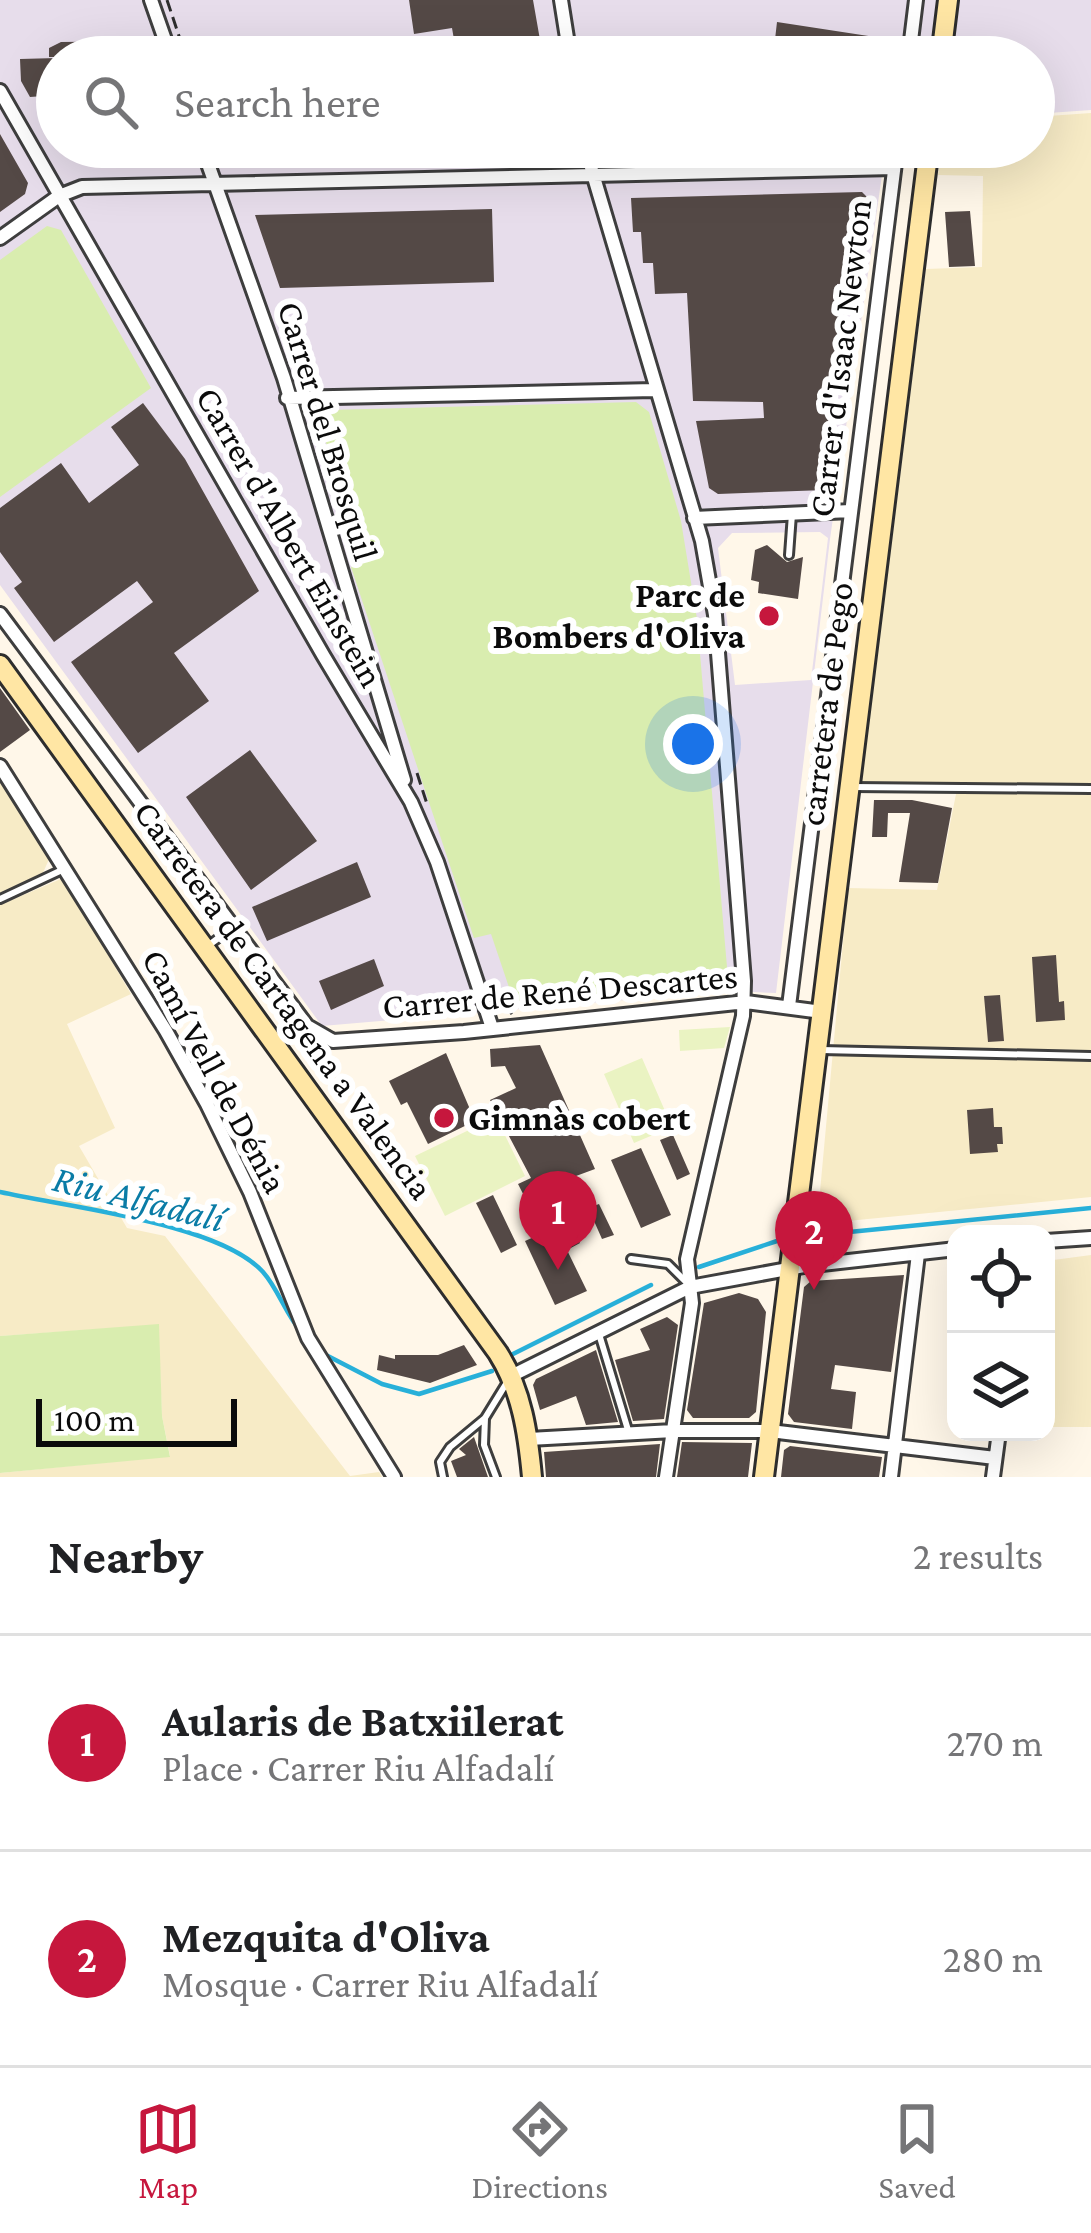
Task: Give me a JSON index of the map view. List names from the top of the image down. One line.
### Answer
{"streets":{"main road":["carretera de Pego","Carretera de Cartagena a Valencia"],"street":["Carrer d'Isaac Newton","Carrer del Brosquil","Carrer d'Albert Einstein","Carrer de René Descartes","Camí Vell de Dénia"]},"crossings":[["Carrer d'Isaac Newton","Carrer de René Descartes"],["Carrer del Brosquil","Carrer d'Albert Einstein"],["Carrer d'Albert Einstein","Carrer de René Descartes"],["carretera de Pego","Carrer de René Descartes"]],"water":["Riu Alfadalí"],"places":["Parc de Bombers d'Oliva","Gimnàs cobert"],"scale_bar":"100 m","page":{"search":"Search here","pins":["1","2"],"scale":"100 m","heading":["Nearby","2 results"],"list":[{"mark":"1","name":"Aularis de Batxiilerat","note":"Place · Carrer Riu Alfadalí","value":"270 m"},{"mark":"2","name":"Mezquita d'Oliva","note":"Mosque · Carrer Riu Alfadalí","value":"280 m"}],"nav":["Map","Directions","Saved"]}}
